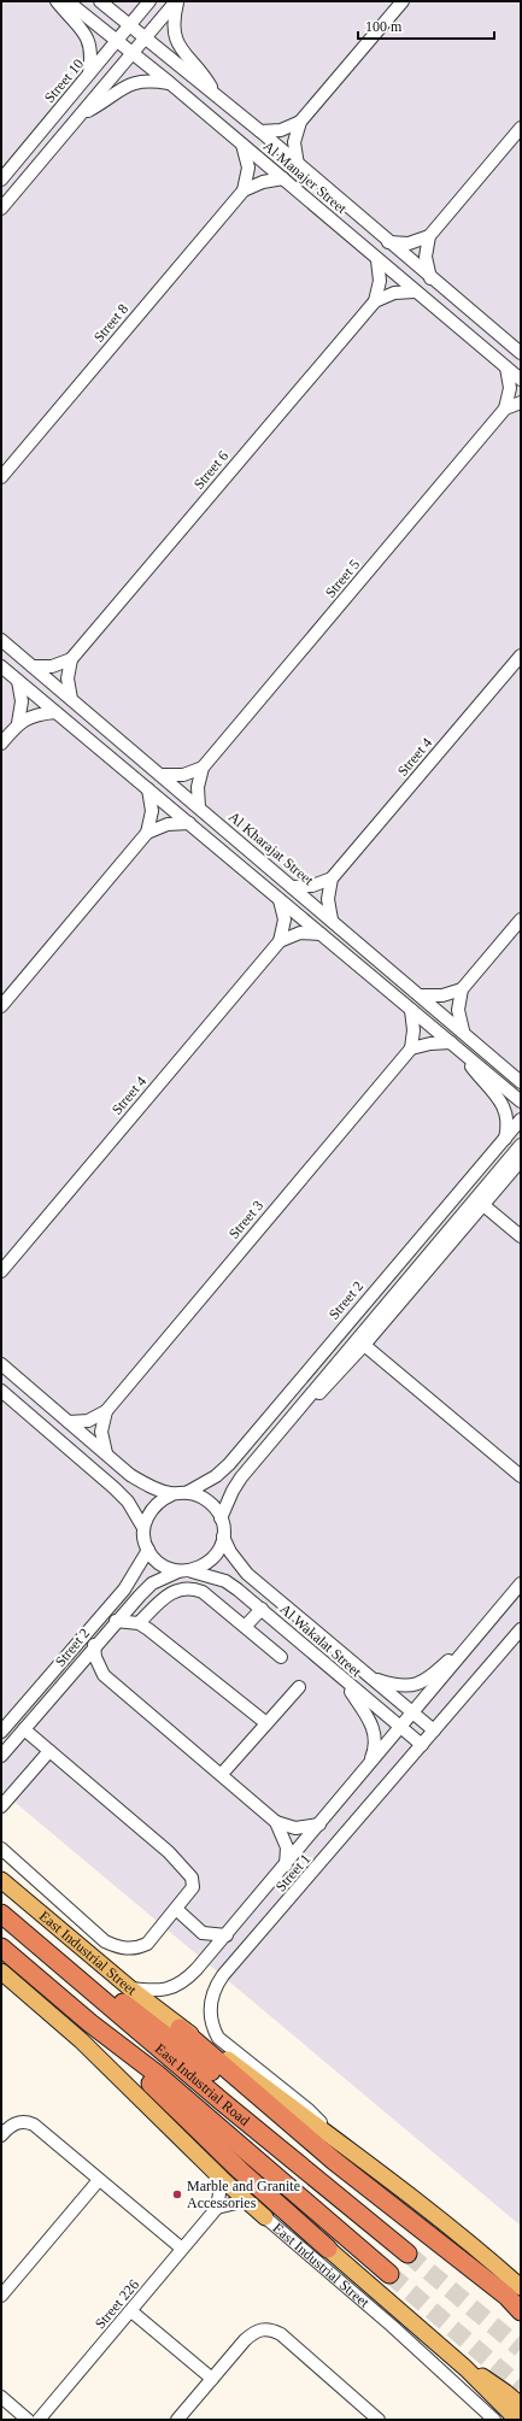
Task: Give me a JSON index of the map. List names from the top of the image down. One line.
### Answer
{"streets":{"highway":["East Industrial Road"],"main road":["East Industrial Street"],"street":["Street 10","Al Manajer Street","Street 8","Street 6","Street 5","Street 4","Al Kharajat Street","Street 3","Street 2","Al Wakalat Street","Street 1","Street 226"]},"crossings":[["Street 10","Al Manajer Street"],["Al Manajer Street","Street 8"],["Al Manajer Street","Street 6"],["Street 5","Al Kharajat Street"],["Street 2","Al Wakalat Street"],["Street 2","Street 1"],["Al Wakalat Street","Street 1"],["Street 1","East Industrial Street"]],"places":["Marble and Granite Accessories"],"scale_bar":"100 m"}
